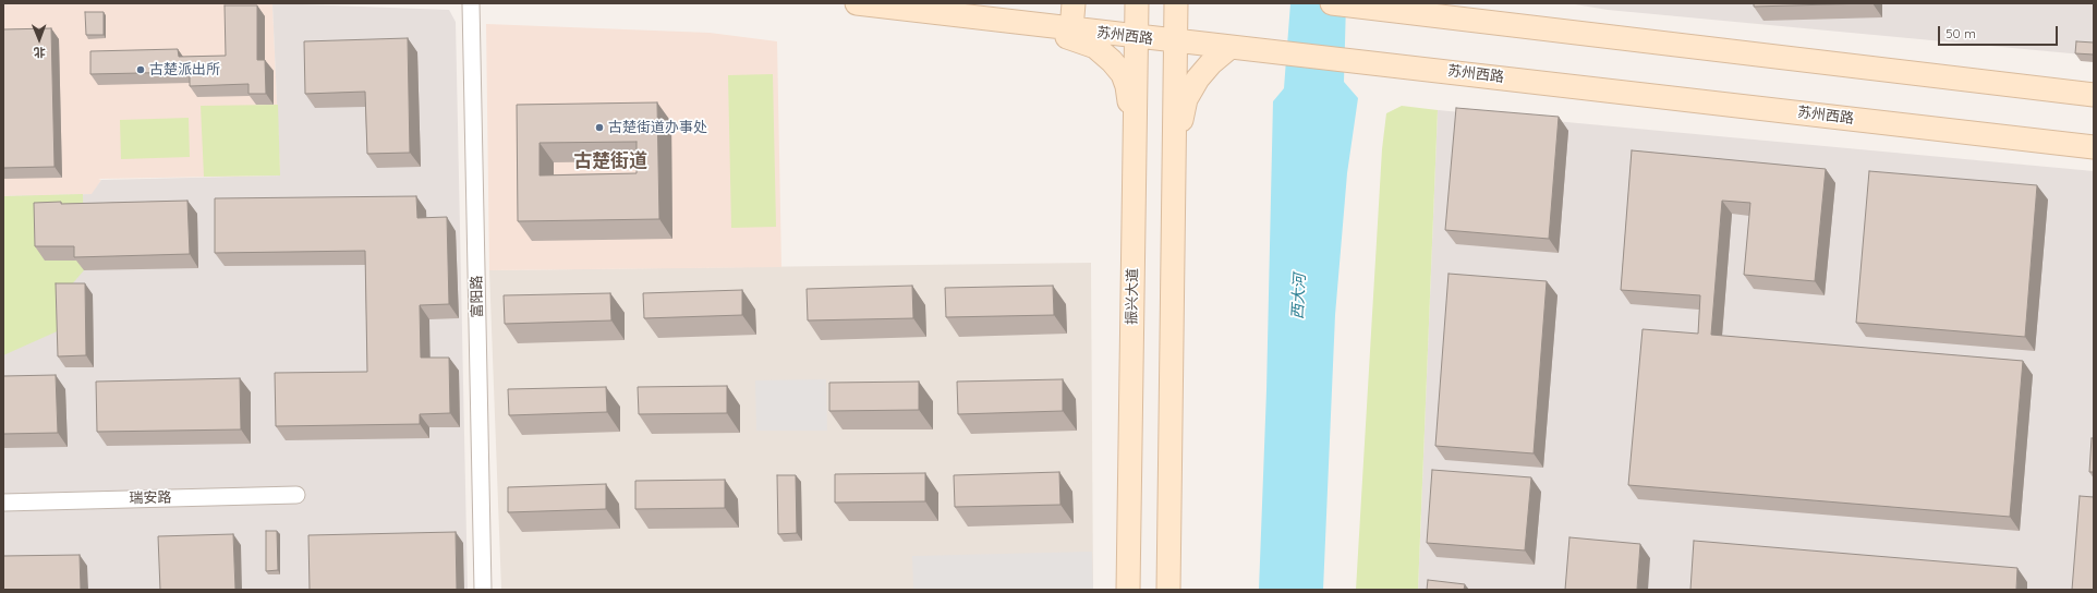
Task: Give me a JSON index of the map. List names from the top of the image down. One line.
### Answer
{"streets":{"main road":["苏州西路","振兴大道"],"street":["富阳路","瑞安路"]},"crossings":[["苏州西路","振兴大道"]],"districts":["古楚街道"],"water":["西大河"],"places":["古楚派出所","古楚街道办事处"],"scale_bar":"50 m","north":"bottom"}
